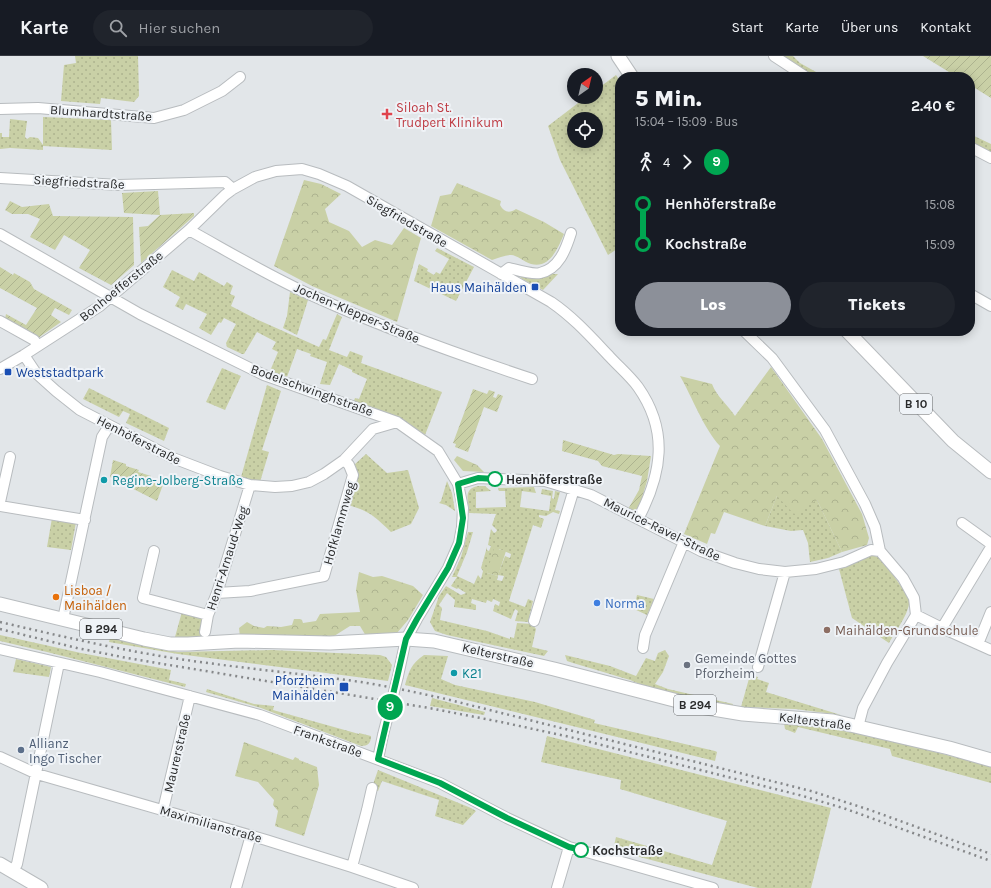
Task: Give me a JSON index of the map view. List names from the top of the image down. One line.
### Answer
{"streets":{"main road":["B 10","B 294","Kelterstraße"],"street":["Blumhardtstraße","Siegfriedstraße","Bonhoefferstraße","Jochen-Klepper-Straße","Bodelschwinghstraße","Henhöferstraße","Hofklammweg","Maurice-Ravel-Straße","Henri-Arnaud-Weg","Frankstraße","Maurerstraße","Maximilianstraße"]},"crossings":[["Siegfriedstraße","Bonhoefferstraße"],["Siegfriedstraße","Maurice-Ravel-Straße"],["Bonhoefferstraße","Jochen-Klepper-Straße"],["Bonhoefferstraße","Bodelschwinghstraße"],["Bonhoefferstraße","Henhöferstraße"],["Bodelschwinghstraße","Henhöferstraße"],["Bodelschwinghstraße","Maurice-Ravel-Straße"],["Bodelschwinghstraße","Kelterstraße"],["Bodelschwinghstraße","Frankstraße"],["Henhöferstraße","Hofklammweg"],["Henhöferstraße","Henri-Arnaud-Weg"],["Hofklammweg","Henri-Arnaud-Weg"],["Frankstraße","Maurerstraße"],["Maurerstraße","Maximilianstraße"]],"places":{"health":["Siloah St. Trudpert Klinikum"],"transit":["Haus Maihälden","Weststadtpark","Pforzheim Maihälden"],"other":["Henhöferstraße","Regine-Jolberg-Straße","Lisboa / Maihälden","Norma","Maihälden-Grundschule","Gemeinde Gottes Pforzheim","K21","Allianz Ingo Tischer","Kochstraße"]},"lines":["bus line 9"],"north":"top right","page":{"header":"Karte","search":"Hier suchen","nav":["Start","Karte","Über uns","Kontakt"],"on_map":"9","heading":["5 Min.","15:04 – 15:09 · Bus","2.40 €"],"legs":["4","9"],"list":[{"name":"Henhöferstraße","value":"15:08"},{"name":"Kochstraße","value":"15:09"}],"buttons":["Los","Tickets"]}}
